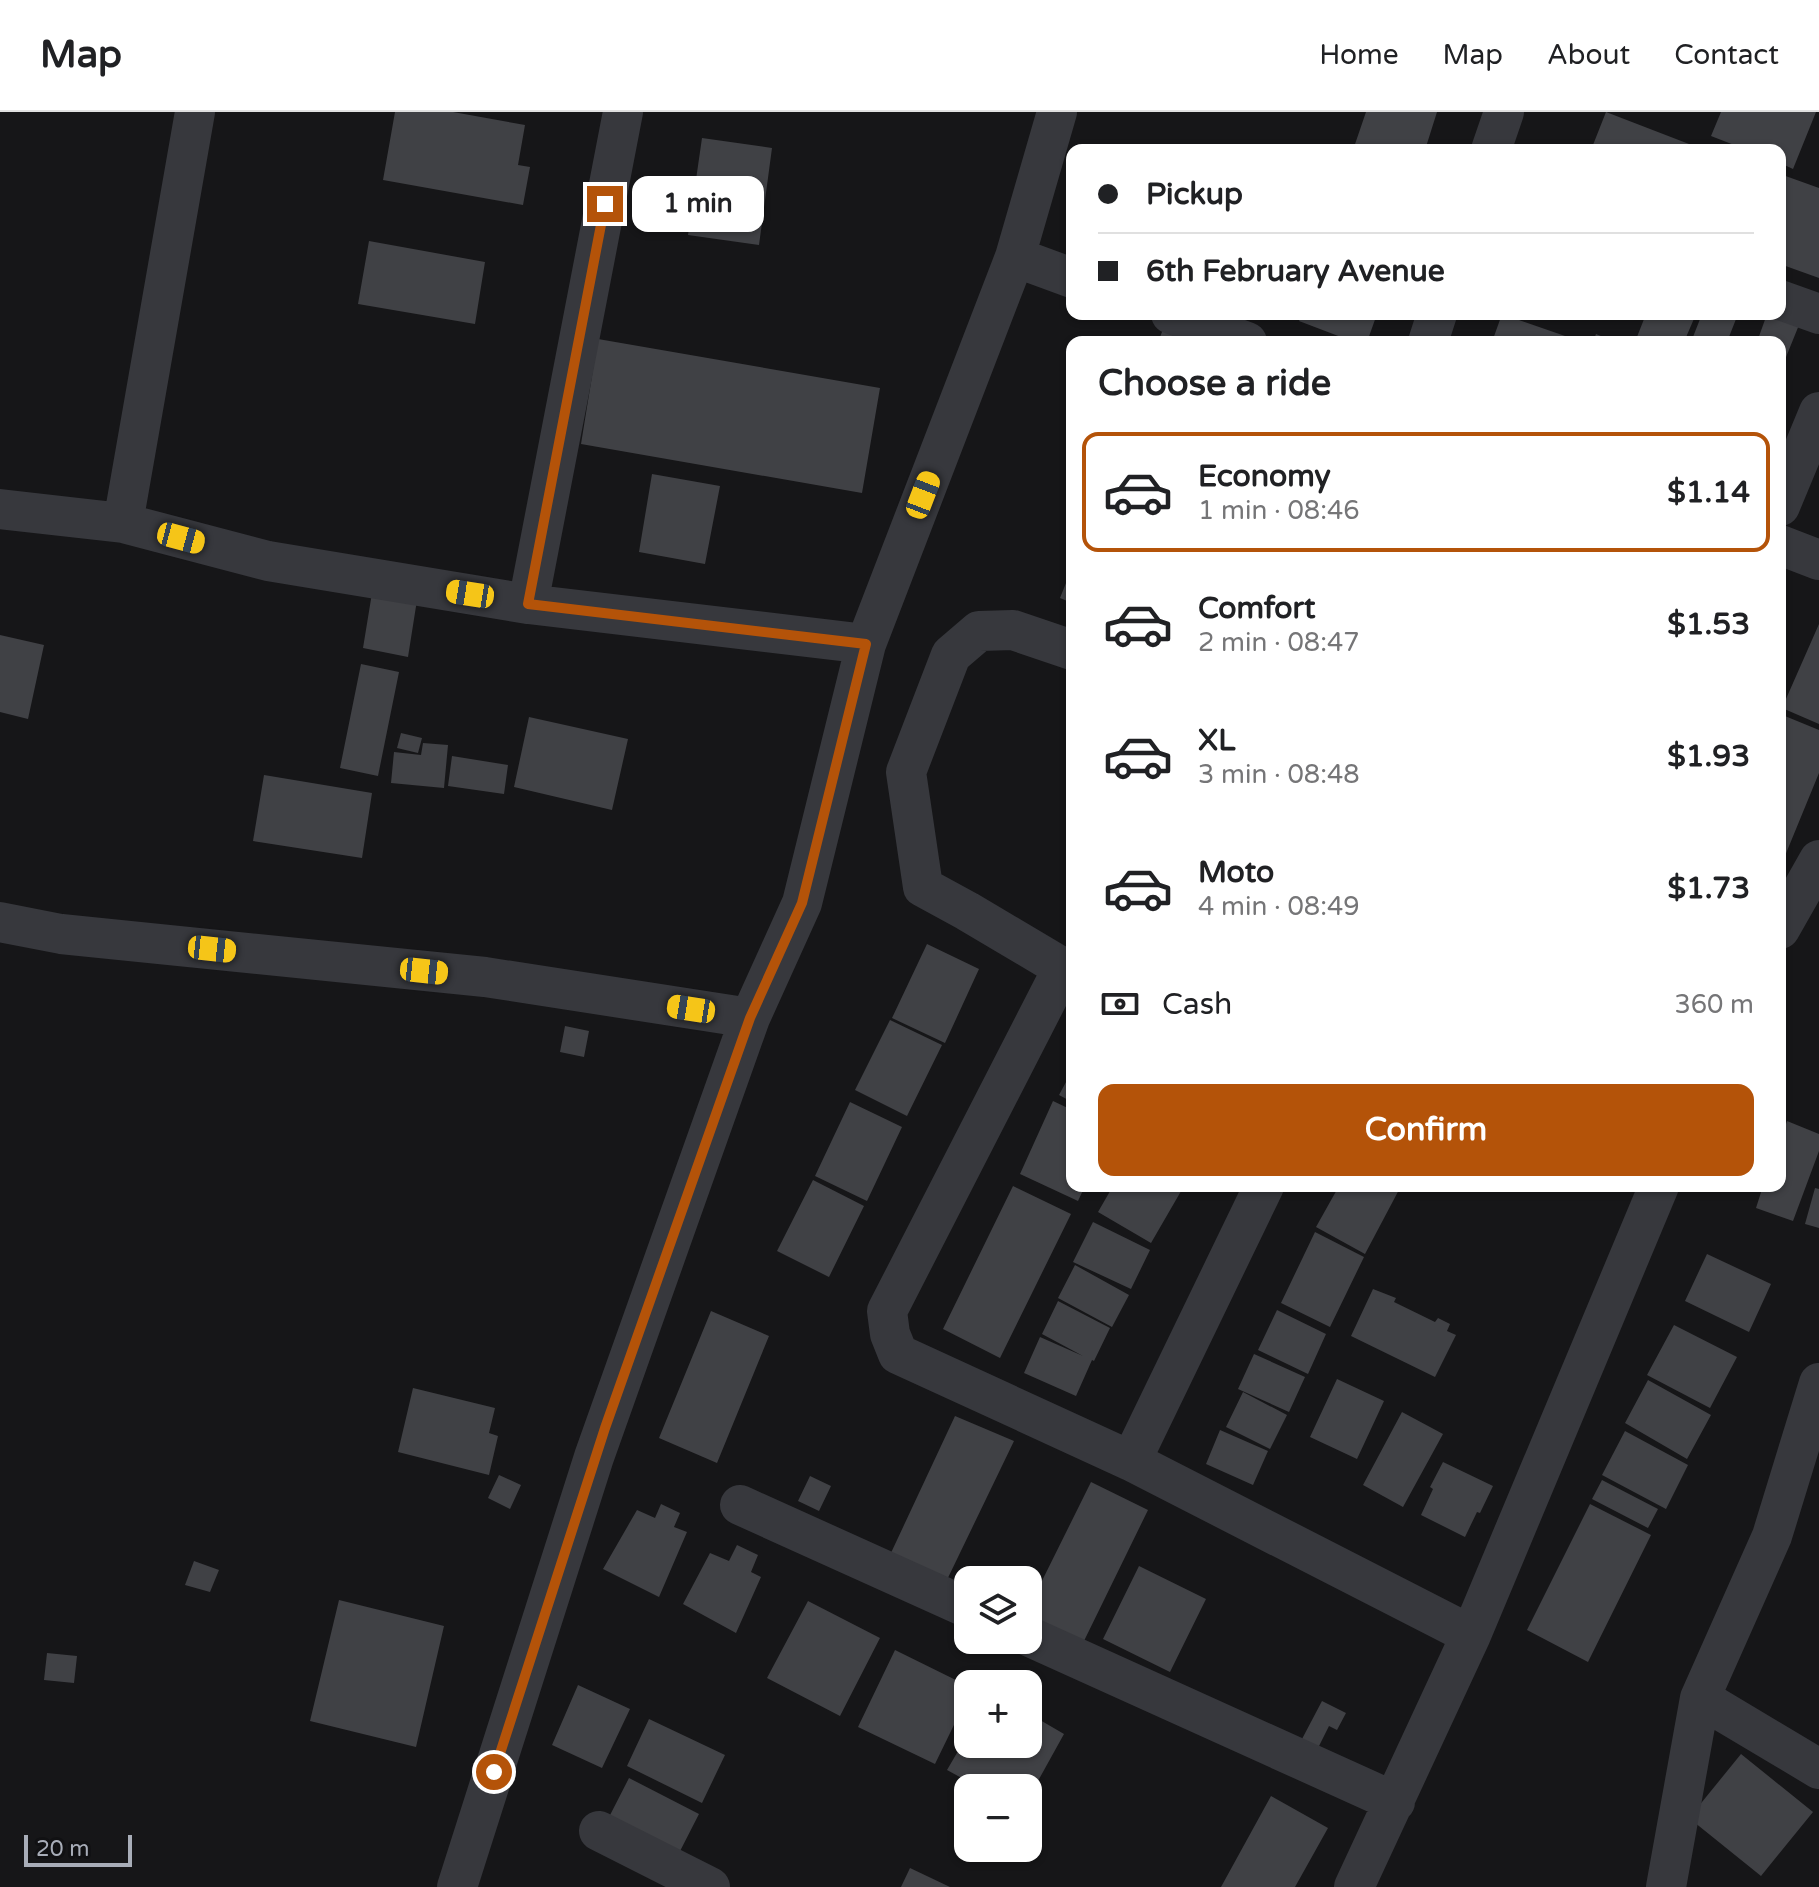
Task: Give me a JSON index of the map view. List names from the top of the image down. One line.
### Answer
{"scale_bar":"20 m","page":{"header":"Map","nav":["Home","Map","About","Contact"],"banner":["Pickup","6th February Avenue"],"bubble":"1 min","heading":"Choose a ride","list":[{"name":"Economy","note":"1 min · 08:46","value":"$1.14"},{"name":"Comfort","note":"2 min · 08:47","value":"$1.53"},{"name":"XL","note":"3 min · 08:48","value":"$1.93"},{"name":"Moto","note":"4 min · 08:49","value":"$1.73"}],"pay":["Cash","360 m"],"buttons":"Confirm","map_buttons":["+","−"],"scale":"20 m"}}
